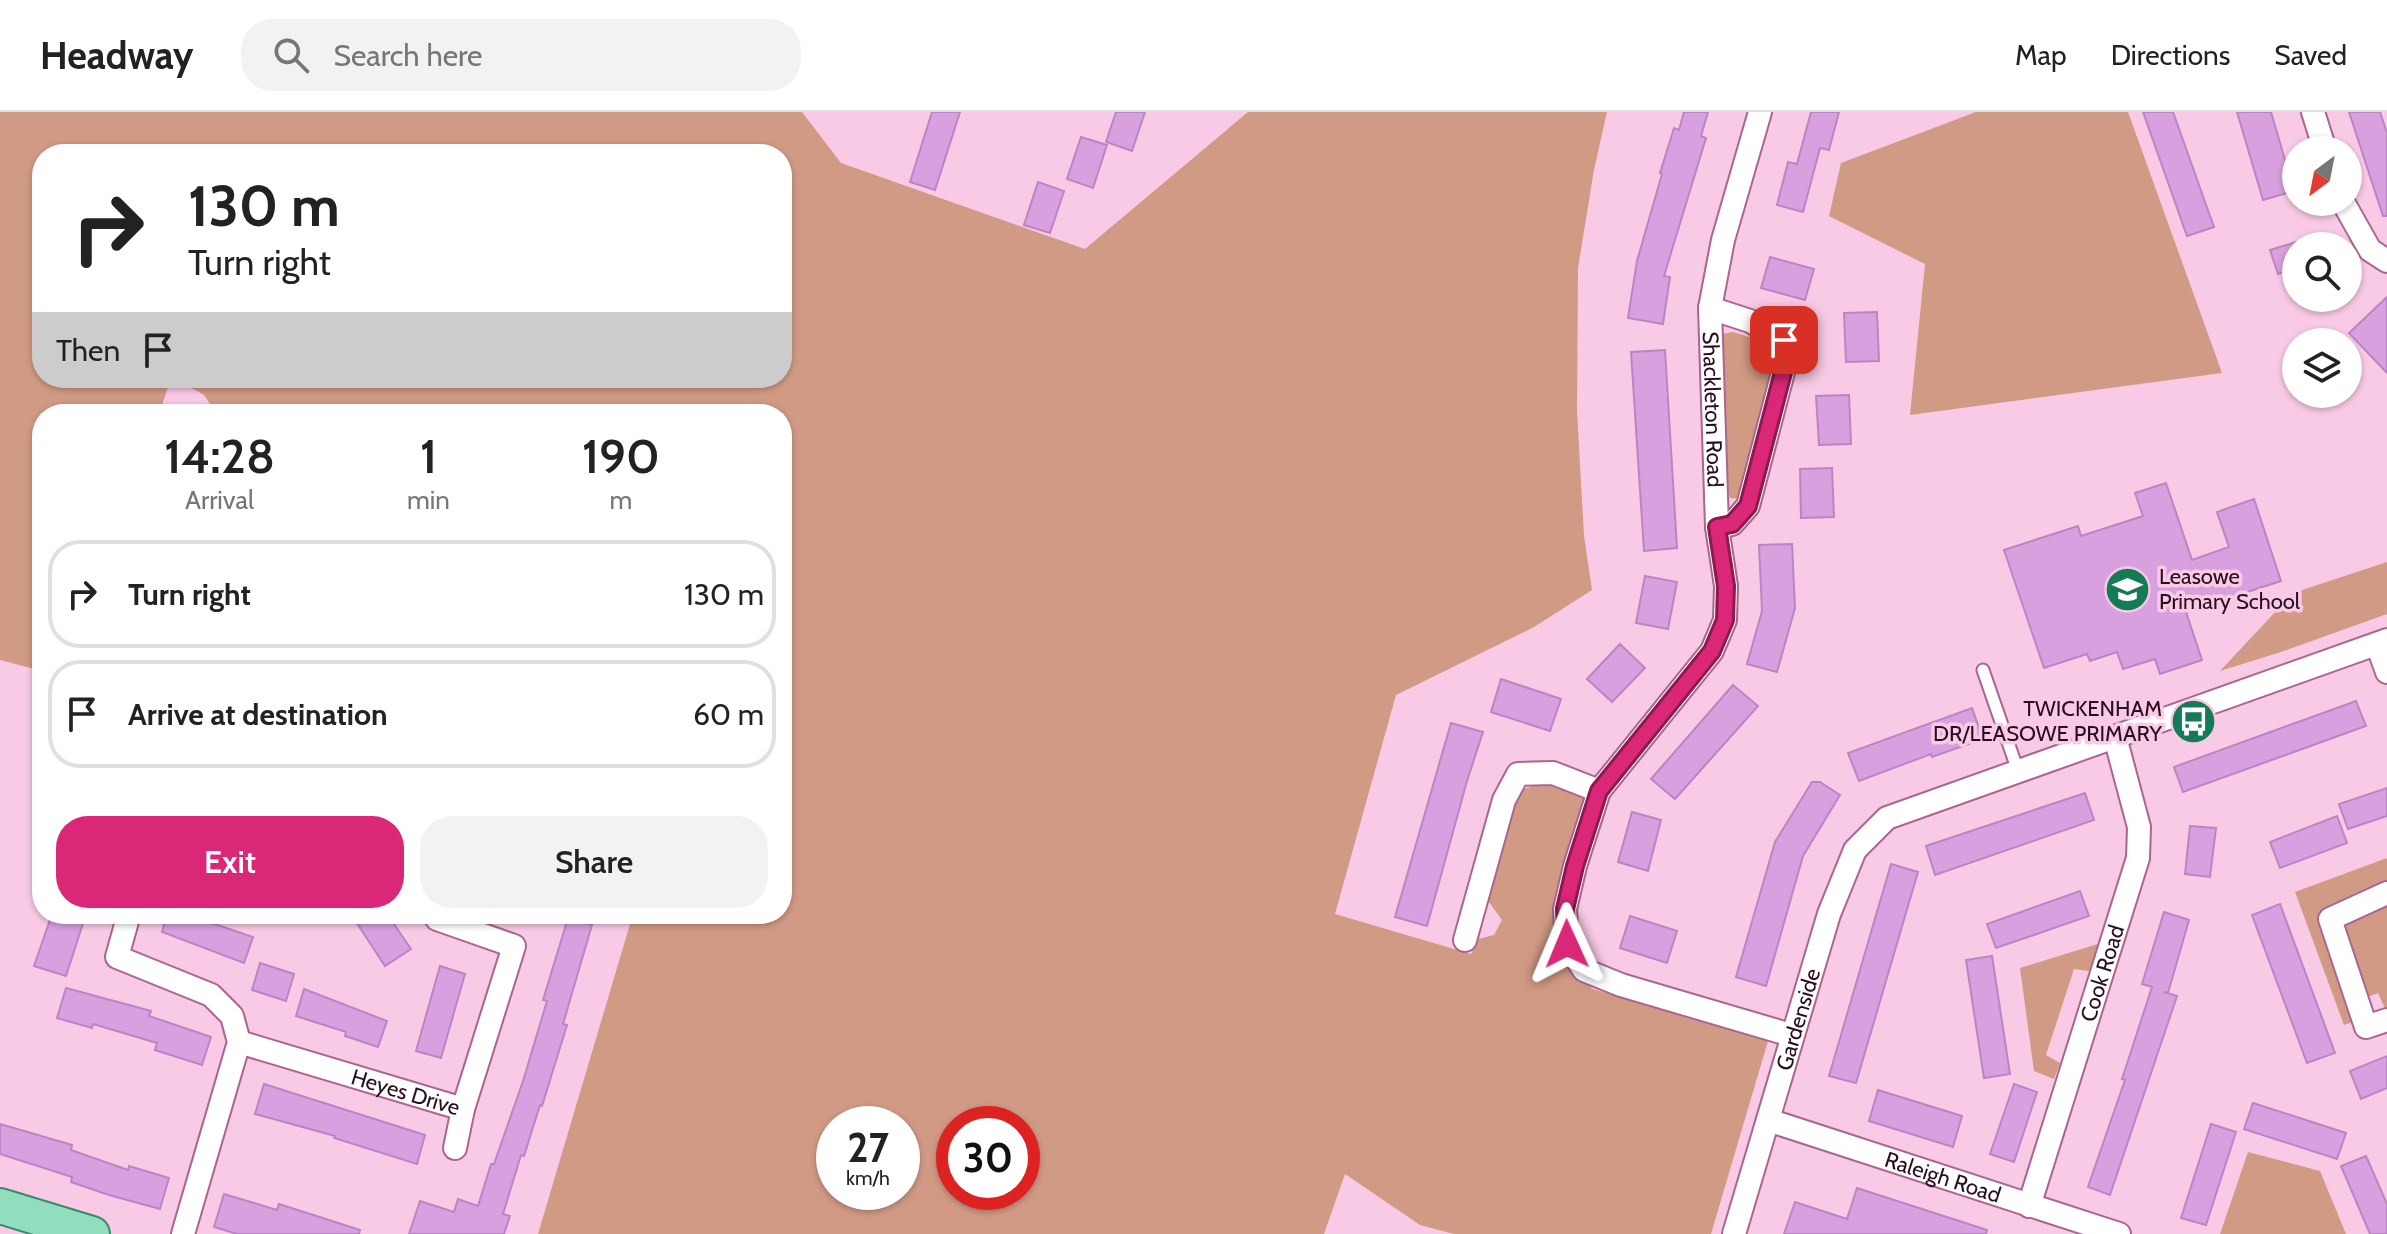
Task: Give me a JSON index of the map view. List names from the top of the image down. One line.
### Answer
{"streets":{"street":["Shackleton Road","Cook Road","Gardenside","Heyes Drive","Raleigh Road"]},"crossings":[["Shackleton Road","Gardenside"],["Cook Road","Raleigh Road"],["Gardenside","Raleigh Road"]],"places":{"school or university":["Leasowe Primary School"],"bus stop":["TWICKENHAM DR/LEASOWE PRIMARY"]},"north":"bottom left","page":{"header":"Headway","search":"Search here","nav":["Map","Directions","Saved"],"turn":["130 m","Turn right"],"then":"Then","eta":["14:28","Arrival","1","min","190","m"],"list":[{"name":"Turn right","value":"130 m"},{"name":"Arrive at destination","value":"60 m"}],"buttons":["Exit","Share"],"speed":"27 km/h","limit":"30"}}
